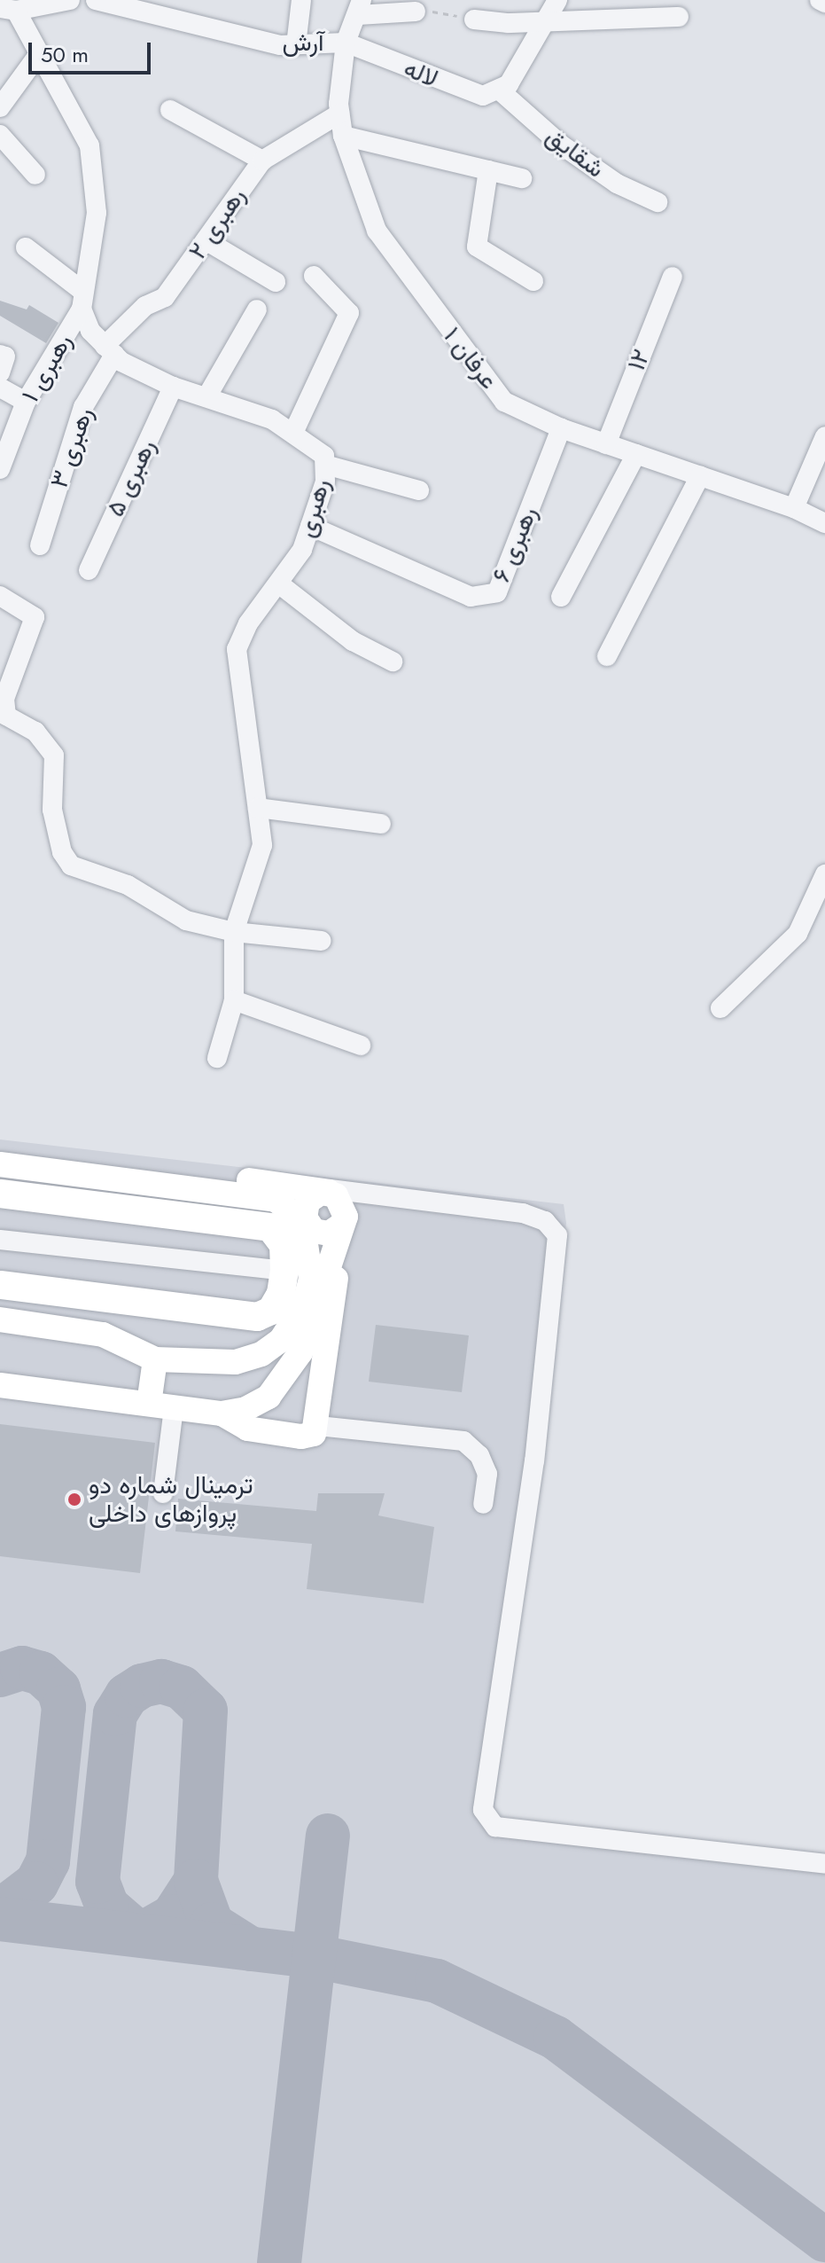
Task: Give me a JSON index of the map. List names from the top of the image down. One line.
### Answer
{"streets":{"street":["آرش","لاله","شقایق","رهبری ۲","عرفان ۱","۱۲","رهبری ۱","رهبری ۳","رهبری ۵","رهبری","رهبری ۶"]},"crossings":[["آرش","لاله"],["آرش","عرفان ۱"],["لاله","شقایق"],["لاله","عرفان ۱"],["رهبری ۲","عرفان ۱"],["رهبری ۲","رهبری ۳"],["رهبری ۲","رهبری"],["عرفان ۱","۱۲"],["عرفان ۱","رهبری ۶"],["رهبری ۱","رهبری"],["رهبری ۳","رهبری"],["رهبری ۵","رهبری"],["رهبری","رهبری ۶"]],"places":["ترمینال شماره دو پروازهای داخلی"],"scale_bar":"50 m"}
